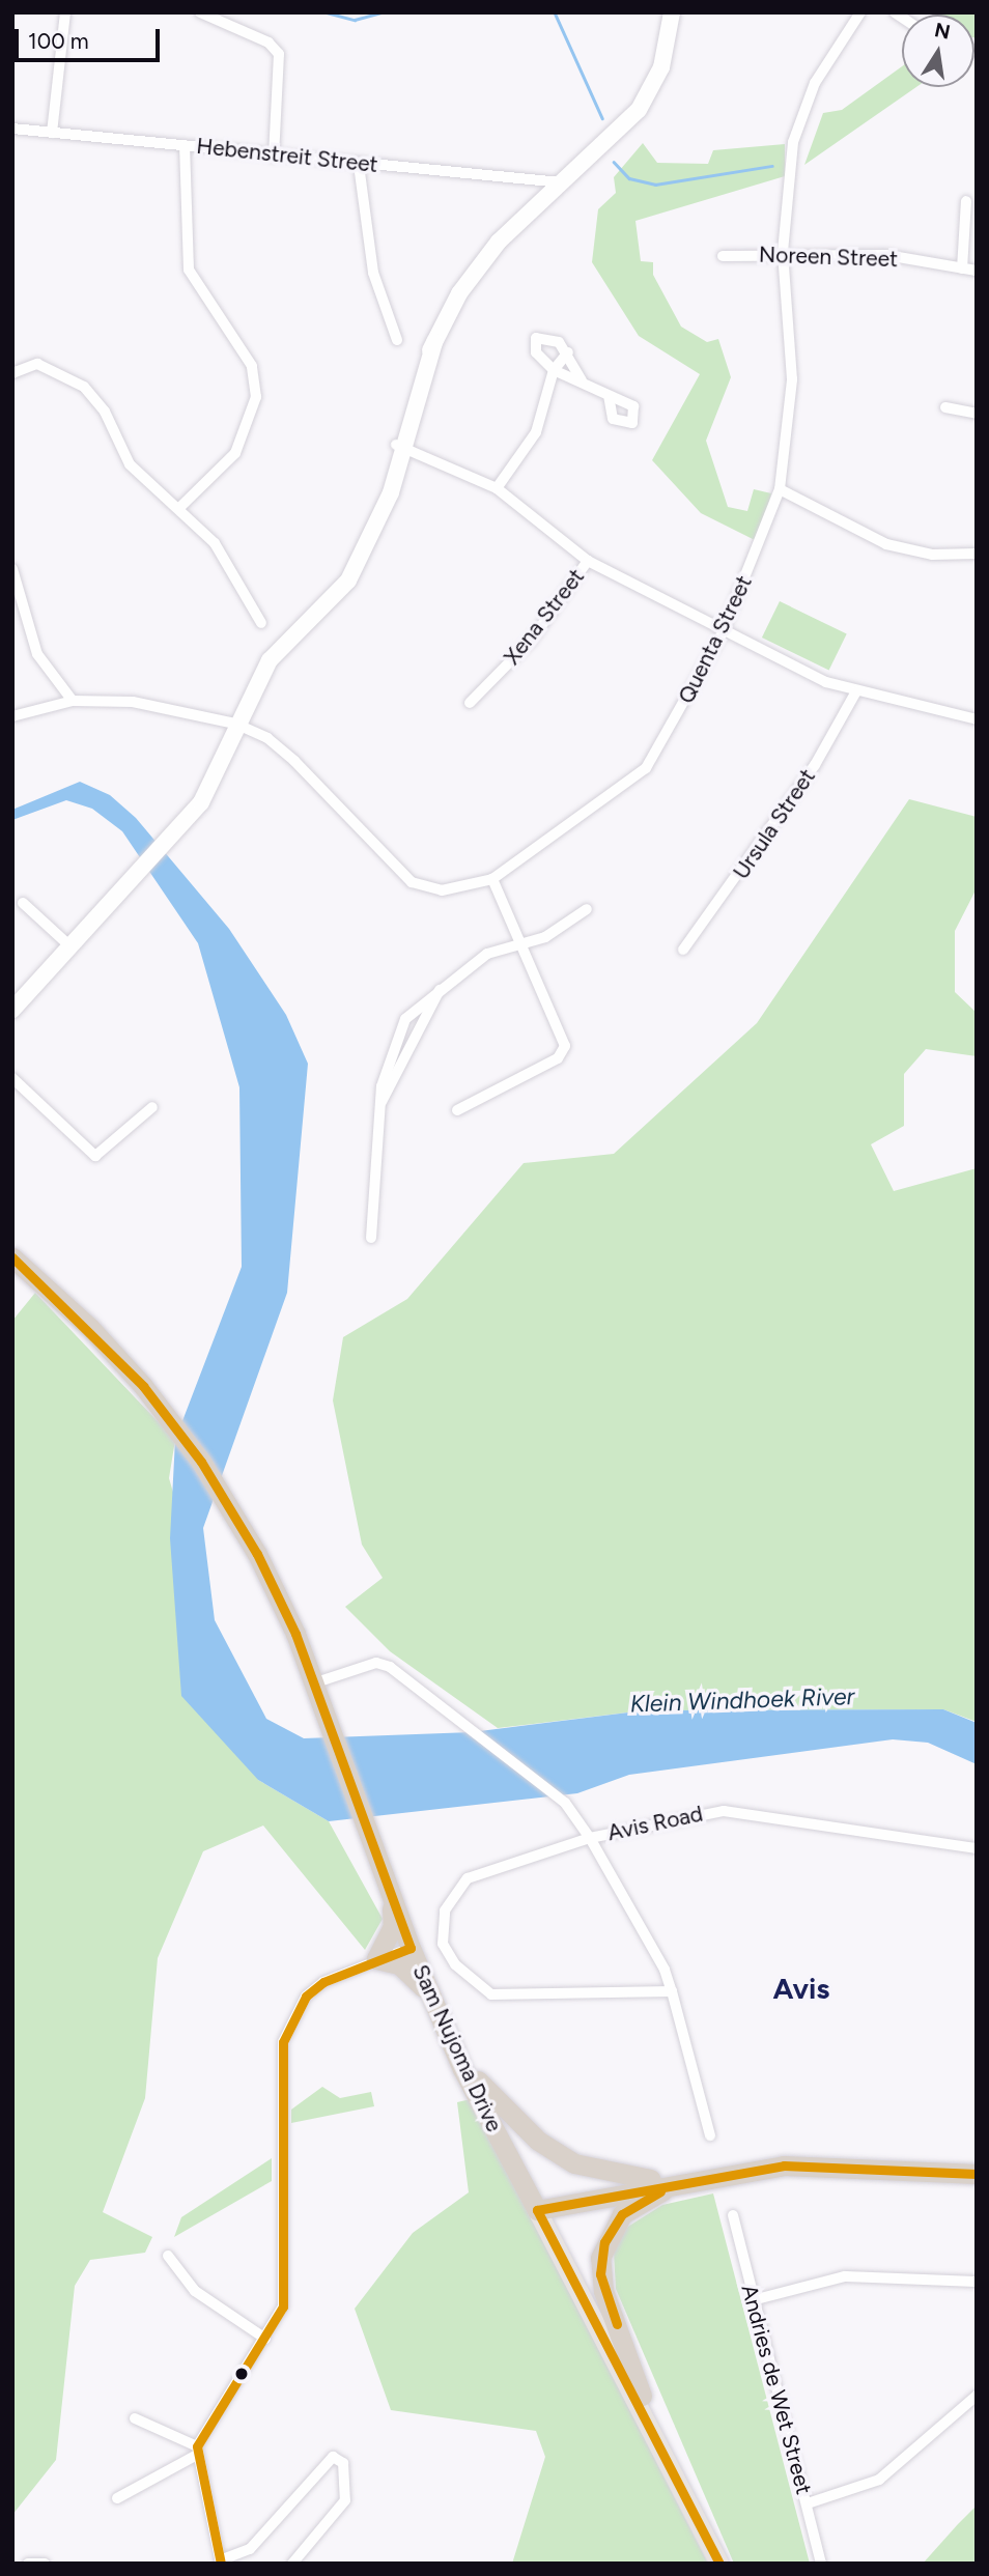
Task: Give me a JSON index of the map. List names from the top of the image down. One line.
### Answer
{"streets":{"highway":["Sam Nujoma Drive"],"street":["Hebenstreit Street","Noreen Street","Xena Street","Quenta Street","Ursula Street","Avis Road","Andries de Wet Street"]},"crossings":[["Noreen Street","Quenta Street"],["Avis Road","Sam Nujoma Drive"]],"districts":["Avis"],"water":["Klein Windhoek River"],"scale_bar":"100 m","north":"top"}
